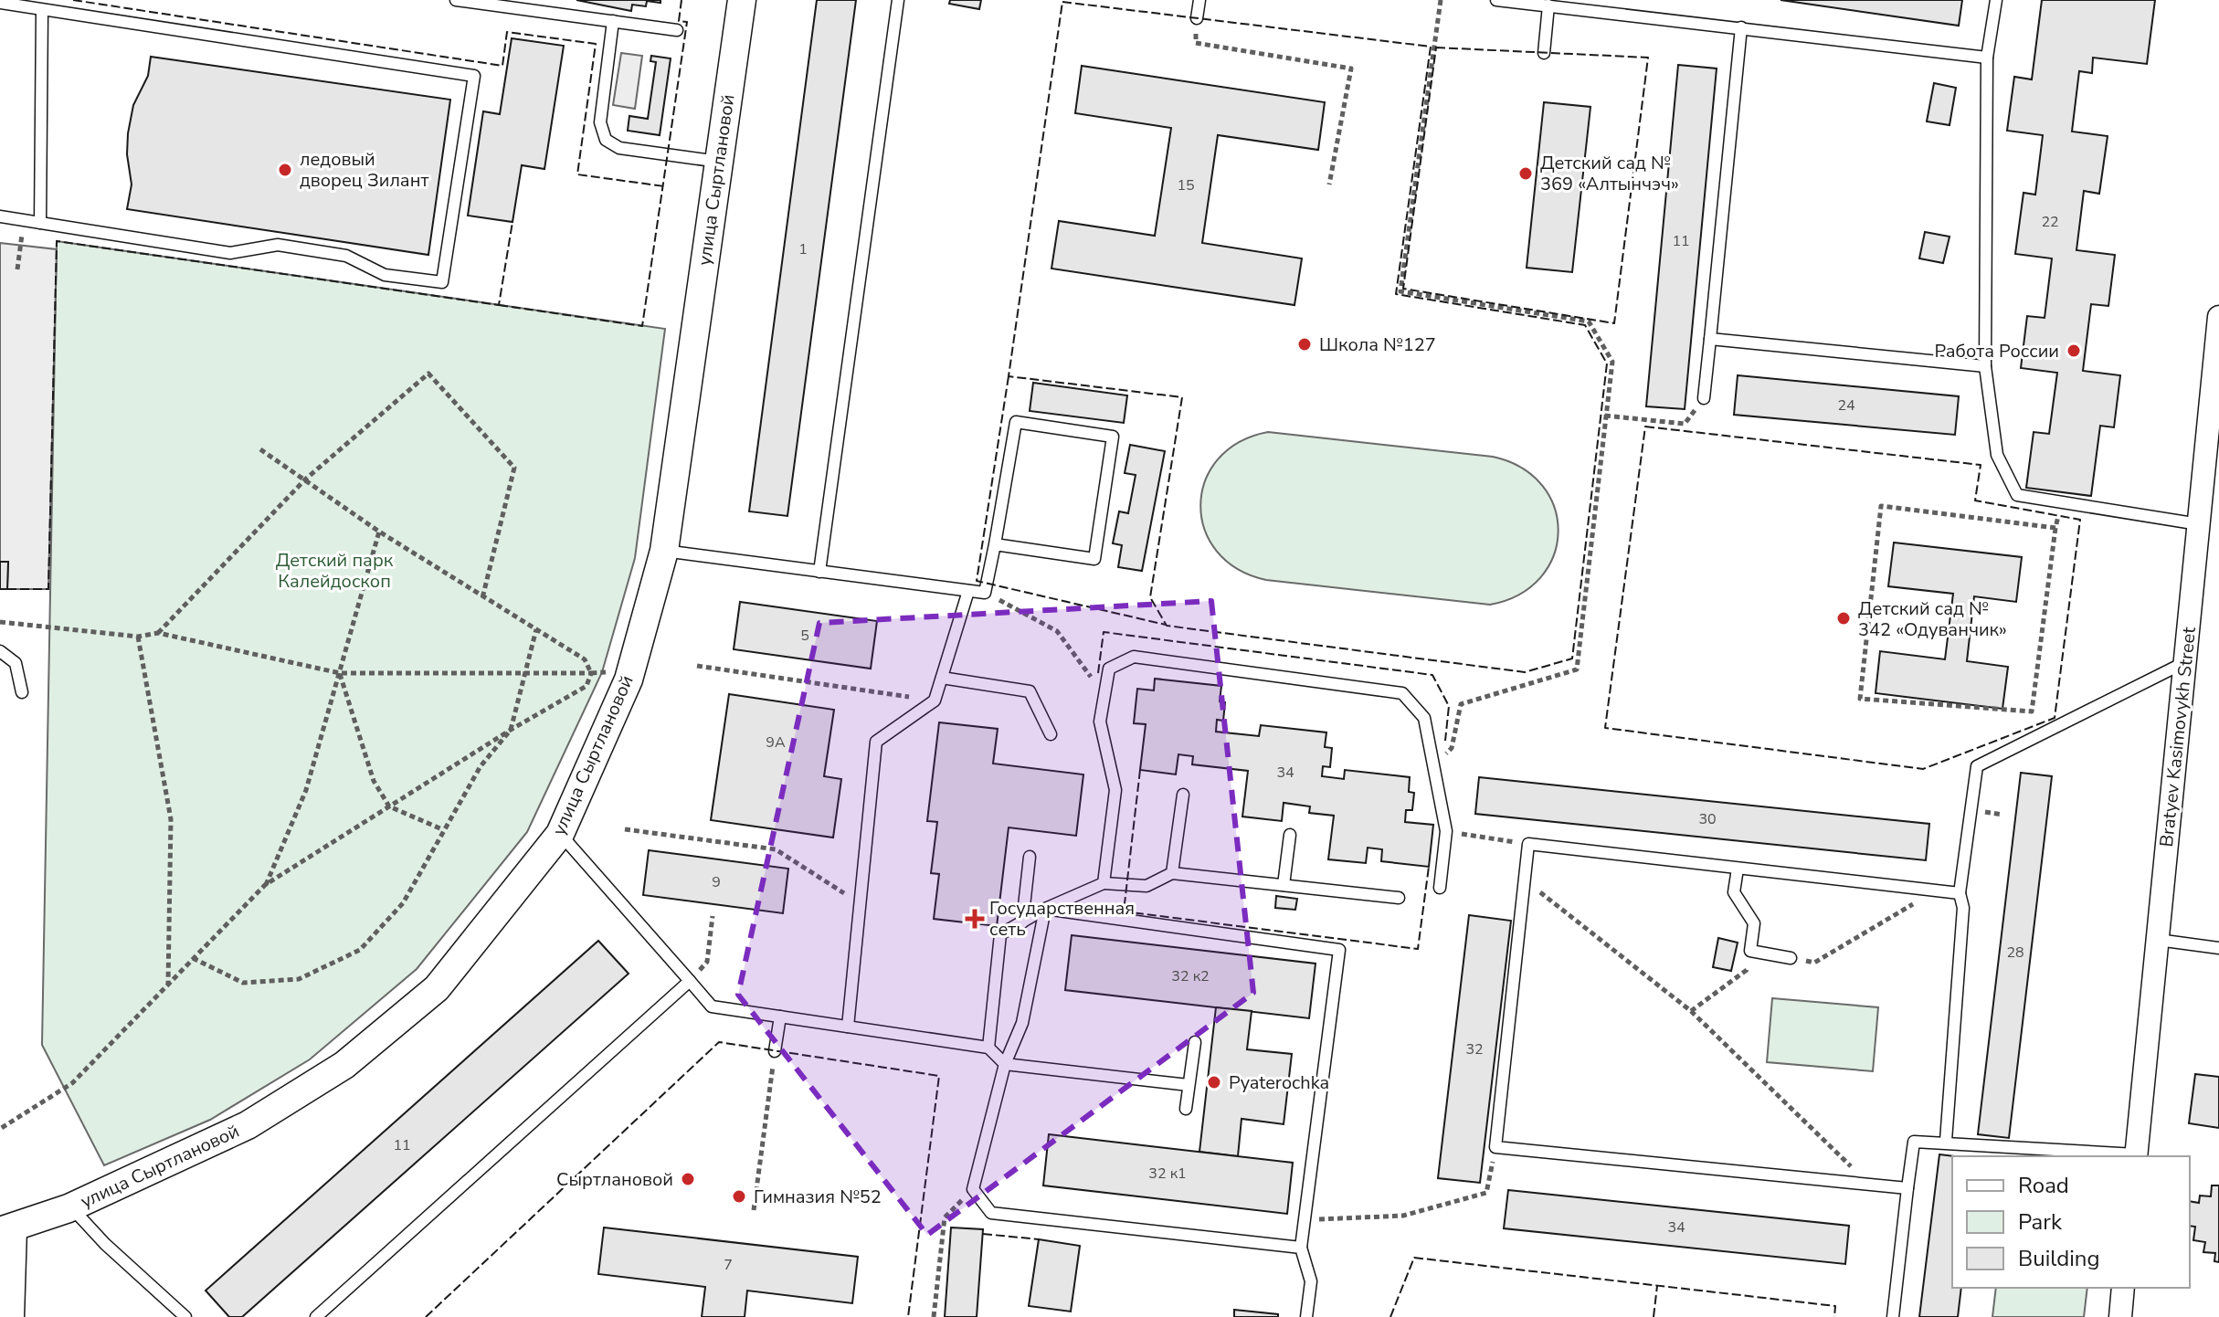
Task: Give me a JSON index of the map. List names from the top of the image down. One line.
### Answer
{"streets":{"street":["улица Сыртлановой","Bratyev Kasimovykh Street"]},"parks":["Детский парк Калейдоскоп"],"places":{"other":["ледовый дворец Зилант","Детский сад № 369 «Алтынчэч»","Школа №127","Работа России","Детский сад № 342 «Одуванчик»","Pyaterochka","Сыртлановой","Гимназия №52"],"health":["Государственная сеть"]},"house_numbers":["15","22","11","1","24","5","9А","34","30","9","28","32 к2","32","11","32 к1","34","7"],"legend":["Road","Park","Building"]}
